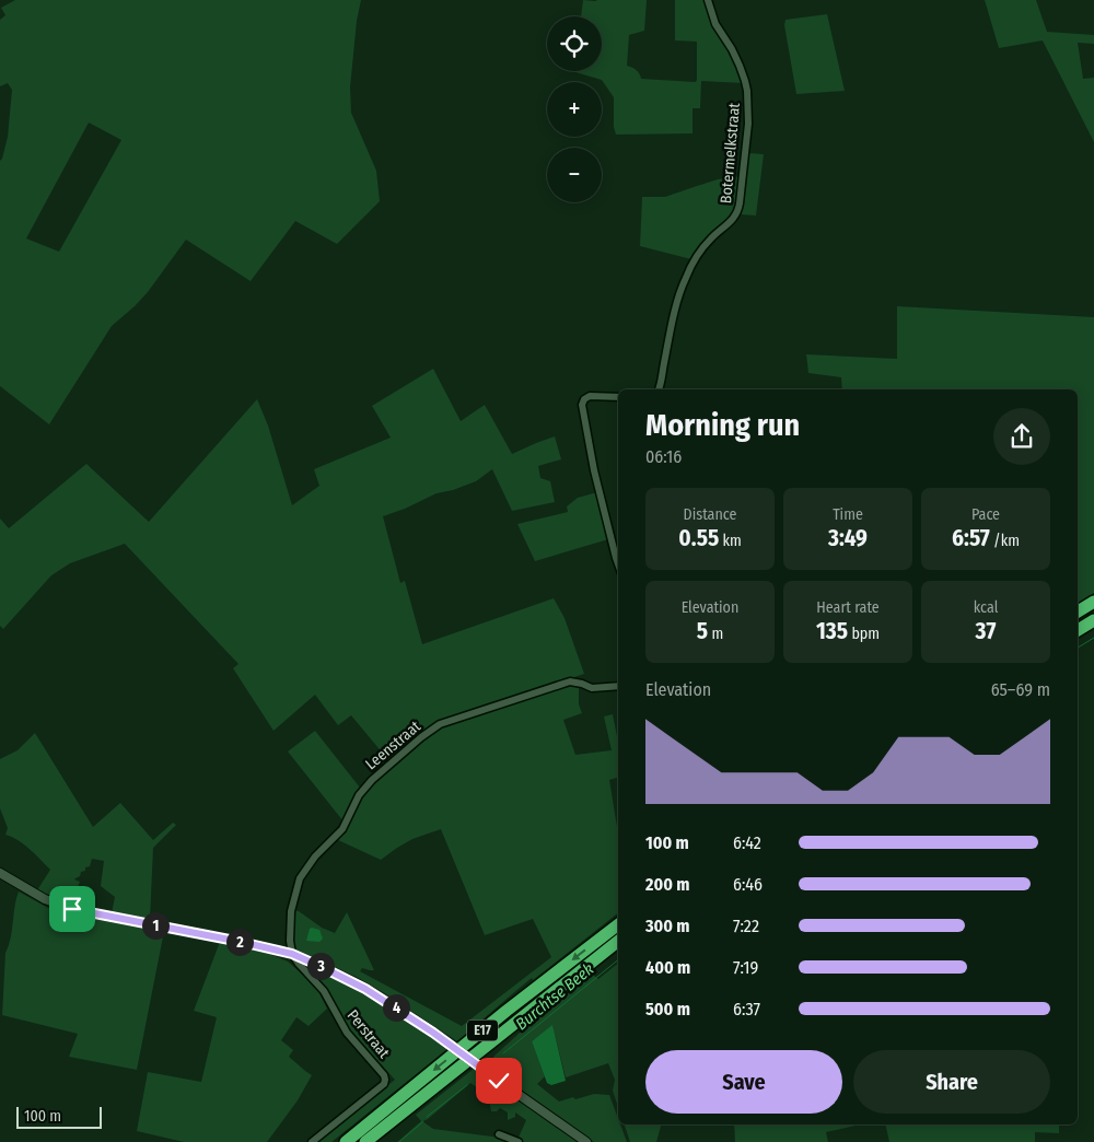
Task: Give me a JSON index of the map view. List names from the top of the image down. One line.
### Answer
{"streets":{"highway":["E17"],"street":["Botermelkstraat","Leenstraat","Perstraat"]},"crossings":[["Leenstraat","Perstraat"]],"water":["Burchtse Beek"],"scale_bar":"100 m","page":{"map_buttons":["+","−"],"heading":["Morning run","06:16"],"stats":[["Distance","0.55 km"],["Time","3:49"],["Pace","6:57 /km"],["Elevation","5 m"],["Heart rate","135 bpm"],["kcal","37"]],"chart":["Elevation","65–69 m"],"list":[{"name":"100 m","note":"6:42"},{"name":"200 m","note":"6:46"},{"name":"300 m","note":"7:22"},{"name":"400 m","note":"7:19"},{"name":"500 m","note":"6:37"}],"pins":["1","2","3","4"],"buttons":["Save","Share"],"scale":"100 m"}}
